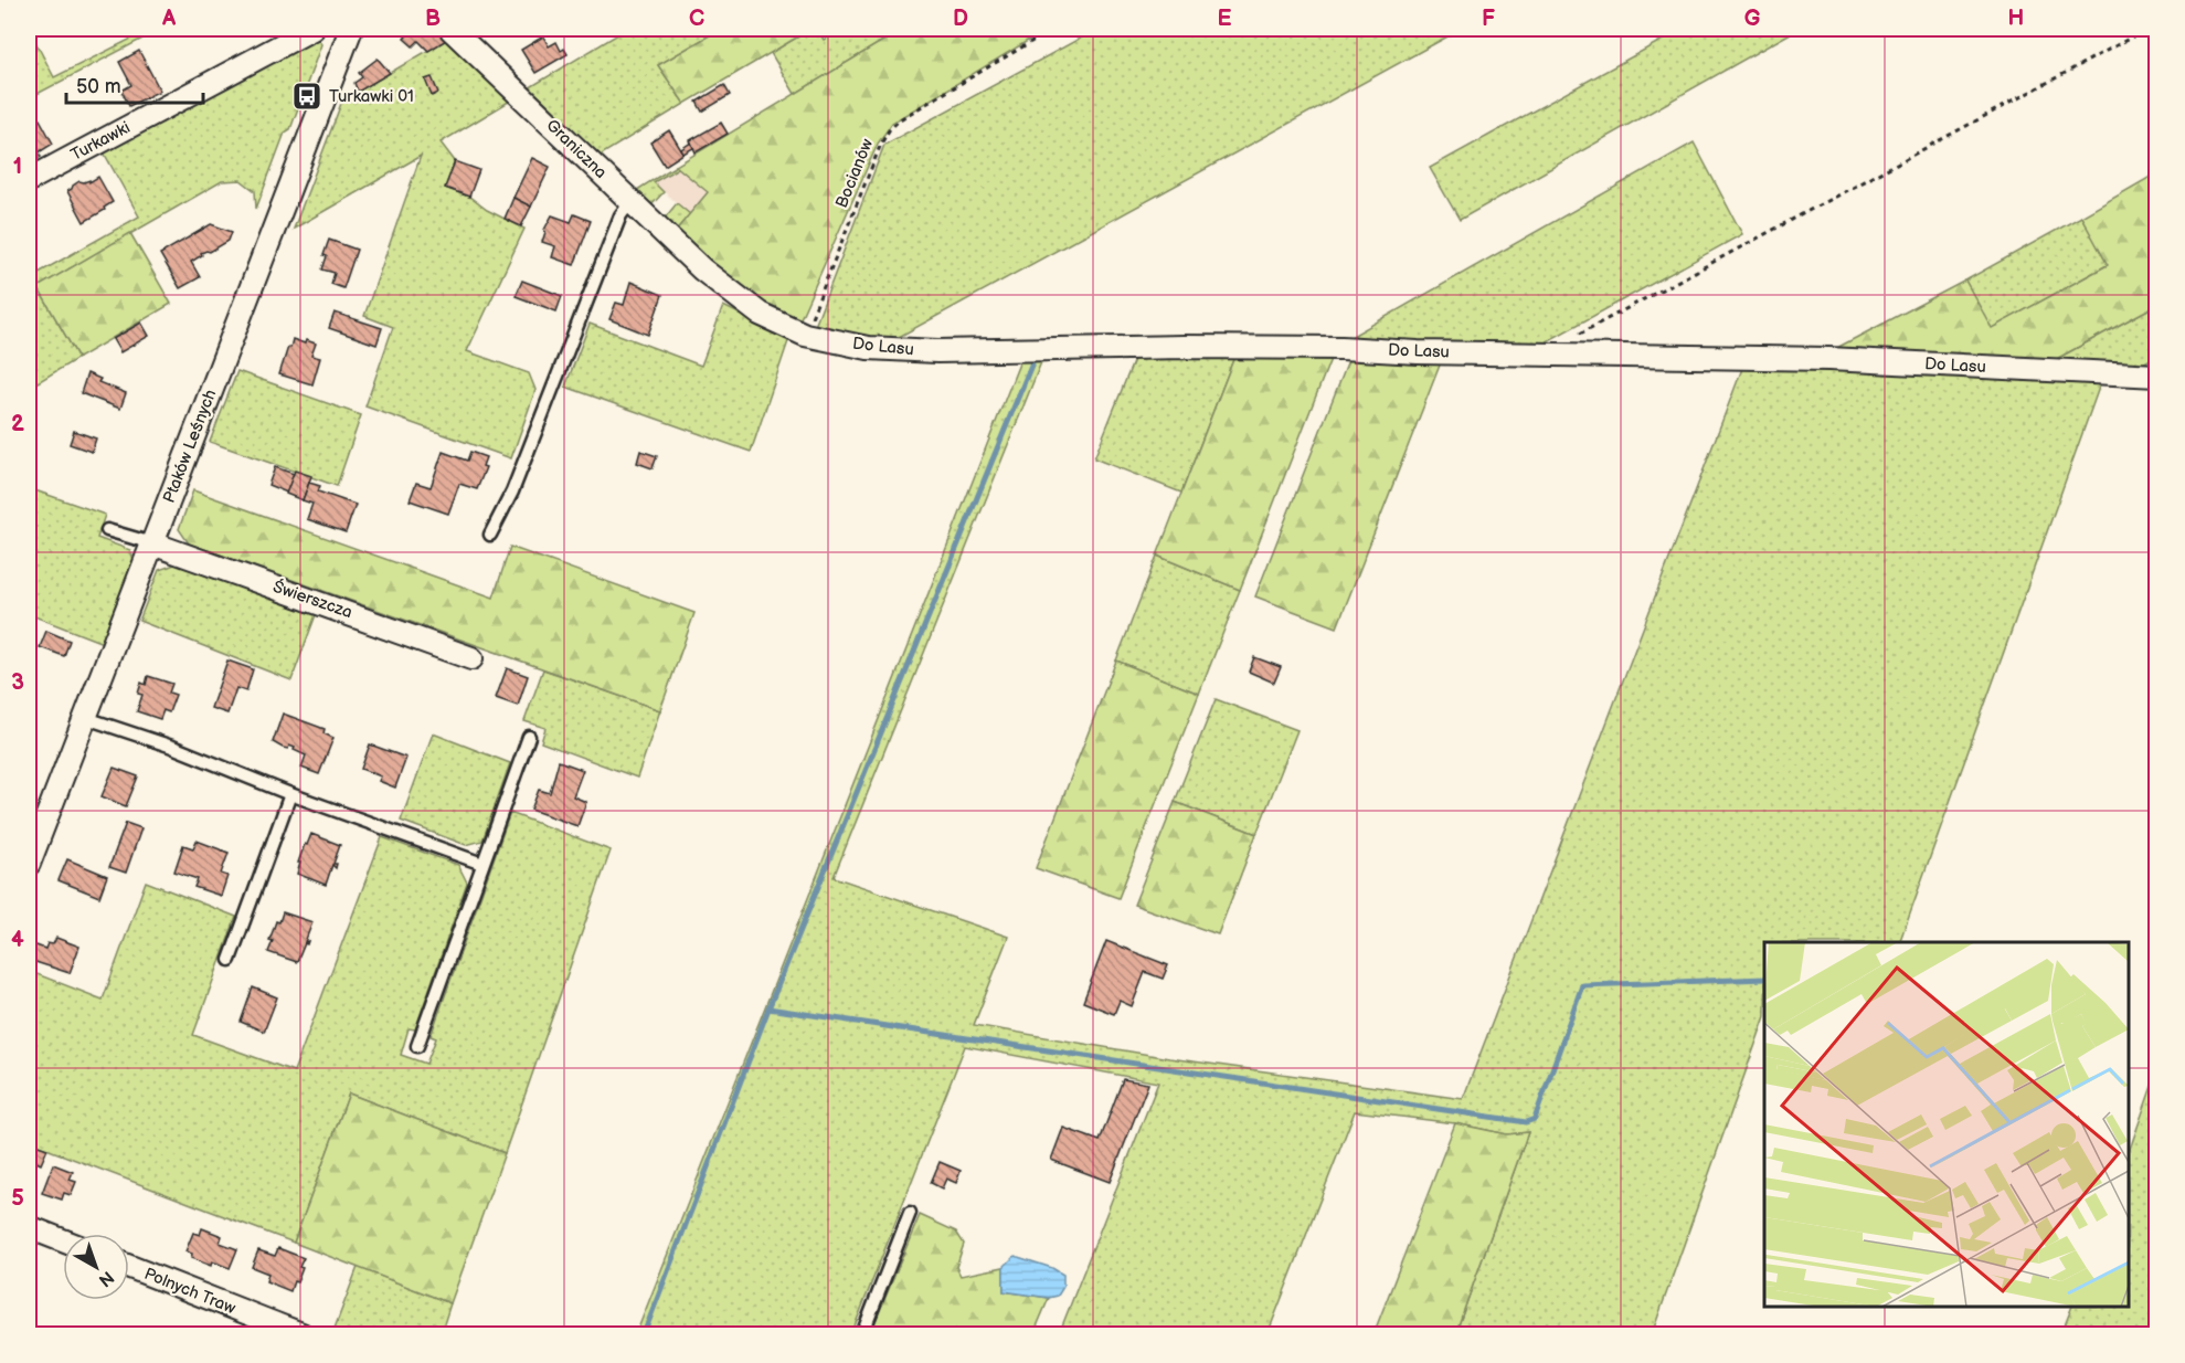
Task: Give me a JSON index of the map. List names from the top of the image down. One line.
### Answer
{"streets":{"street":["Turkawki","Graniczna","Do Lasu","Ptaków Leśnych","Świerszcza","Polnych Traw"],"path":["Bocianów"]},"crossings":[["Graniczna","Do Lasu"],["Bocianów","Do Lasu"],["Ptaków Leśnych","Świerszcza"]],"places":{"bus stop":["Turkawki 01"]},"scale_bar":"50 m","north":"bottom right","grid":{"columns":["A","B","C","D","E","F","G","H"],"rows":["1","2","3","4","5"]}}
